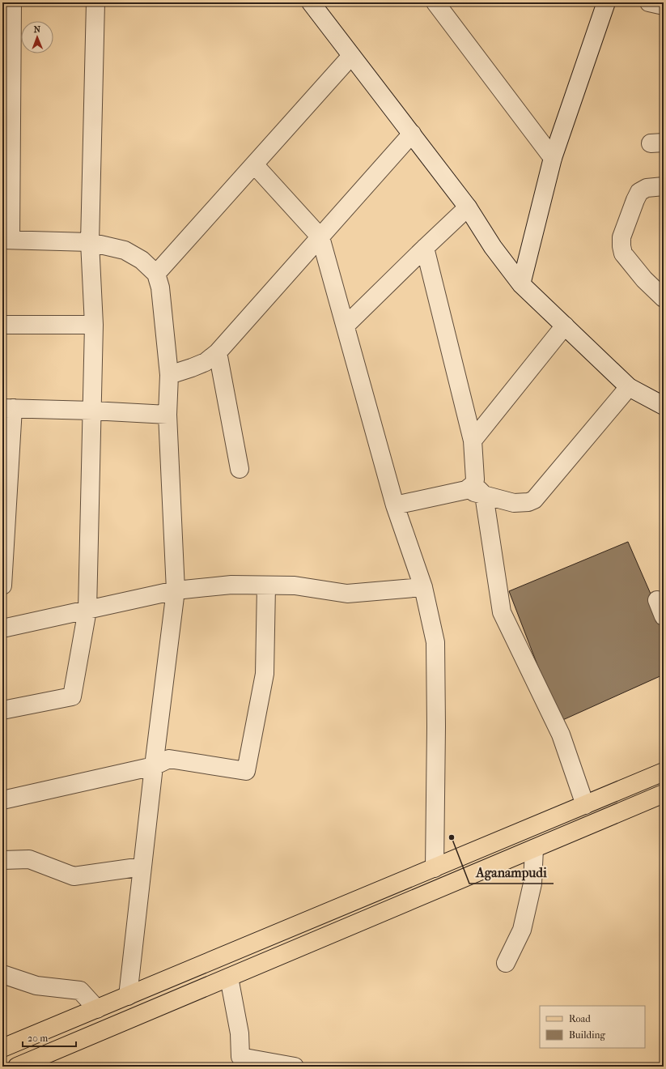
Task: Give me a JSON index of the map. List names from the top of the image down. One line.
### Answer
{"places":["Aganampudi"],"legend":["Road","Building"],"scale_bar":"20 m","north":"top"}
